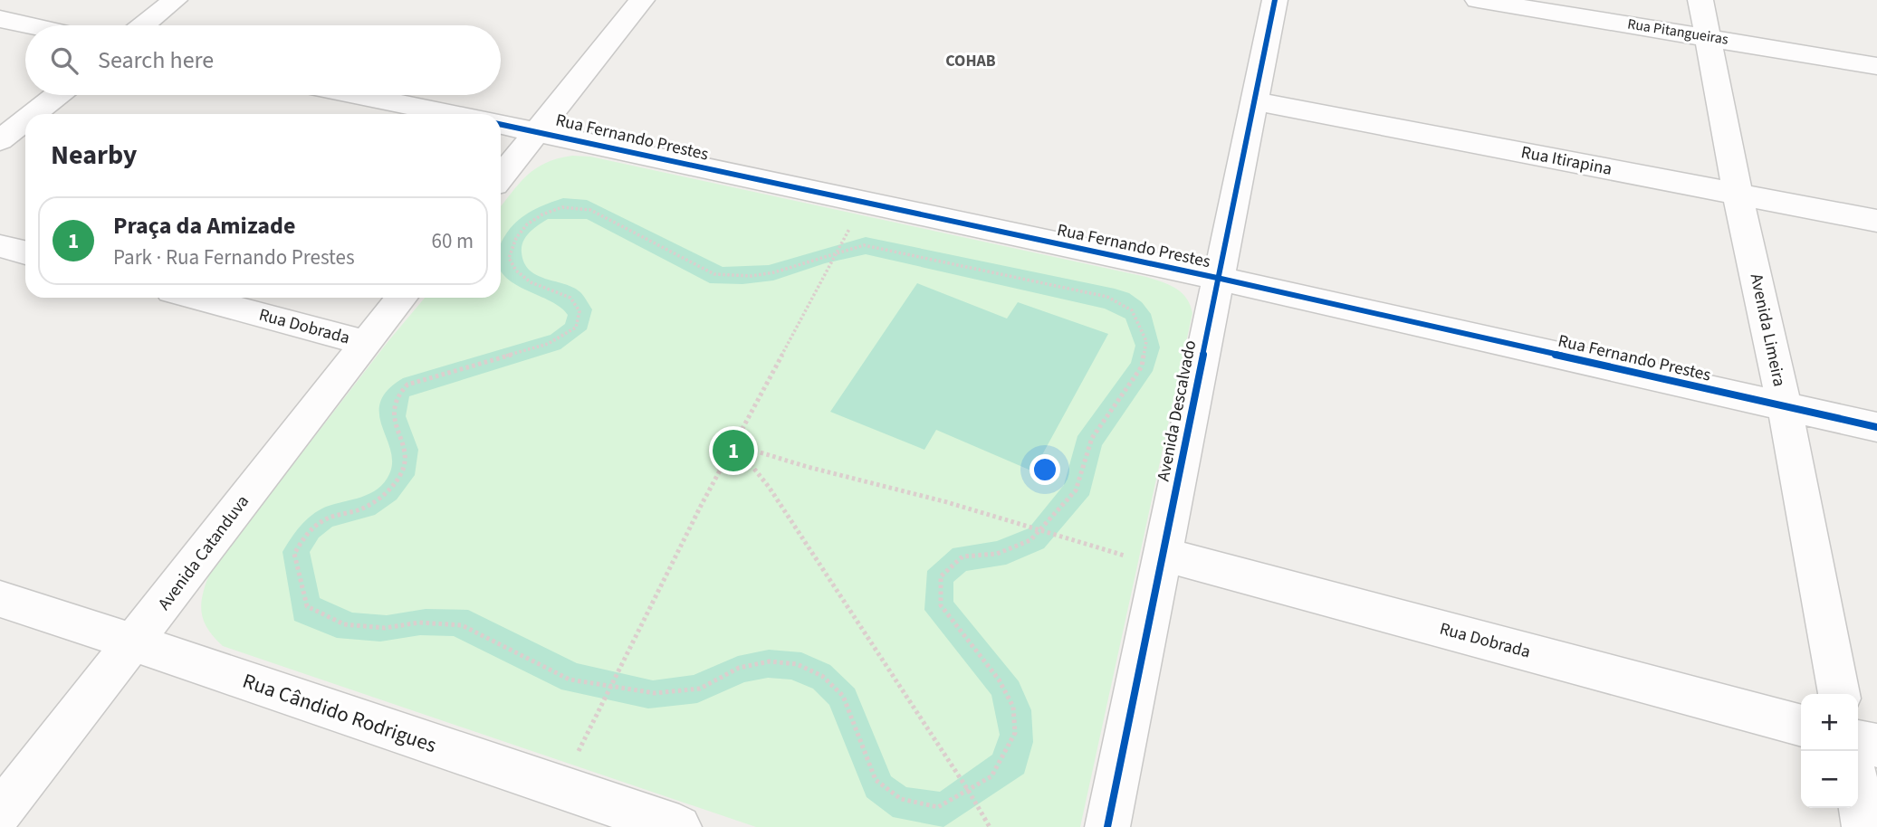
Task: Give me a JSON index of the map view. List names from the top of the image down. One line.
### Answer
{"streets":{"street":["Rua Pitangueiras","Rua Fernando Prestes","Rua Itirapina","Rua Dobrada","Avenida Limeira","Avenida Descalvado","Avenida Catanduva","Rua Cândido Rodrigues"]},"crossings":[["Rua Pitangueiras","Avenida Limeira"],["Rua Fernando Prestes","Avenida Limeira"],["Rua Fernando Prestes","Avenida Descalvado"],["Rua Itirapina","Avenida Limeira"],["Rua Itirapina","Avenida Descalvado"],["Rua Dobrada","Avenida Descalvado"],["Rua Dobrada","Avenida Catanduva"],["Avenida Catanduva","Rua Cândido Rodrigues"]],"districts":["COHAB"],"page":{"search":"Search here","heading":"Nearby","list":[{"mark":"1","name":"Praça da Amizade","note":"Park · Rua Fernando Prestes","value":"60 m"}],"pins":"1","map_buttons":["+","−"]}}
